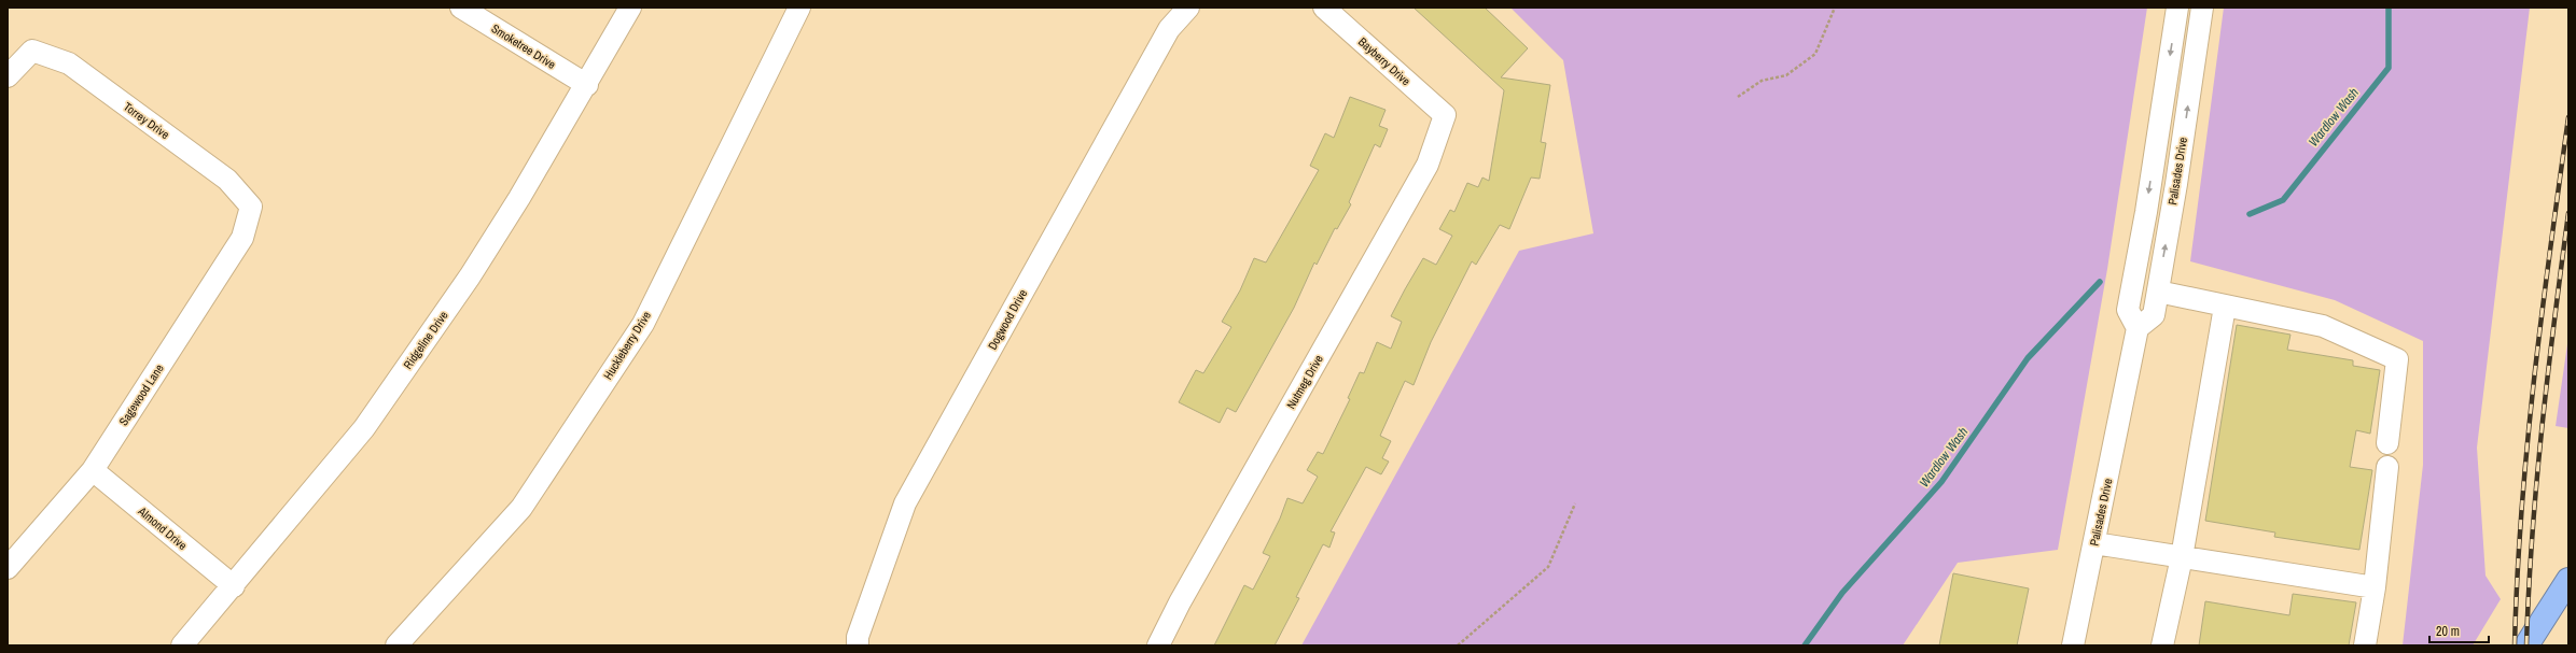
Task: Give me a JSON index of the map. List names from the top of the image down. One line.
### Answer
{"streets":{"street":["Smoketree Drive","Bayberry Drive","Torrey Drive","Palisades Drive","Dogwood Drive","Ridgeline Drive","Huckleberry Drive","Nutmeg Drive","Sagewood Lane","Almond Drive"]},"crossings":[["Smoketree Drive","Ridgeline Drive"],["Bayberry Drive","Nutmeg Drive"],["Torrey Drive","Sagewood Lane"],["Ridgeline Drive","Almond Drive"],["Sagewood Lane","Almond Drive"]],"water":["Wardlow Wash"],"scale_bar":"20 m"}
